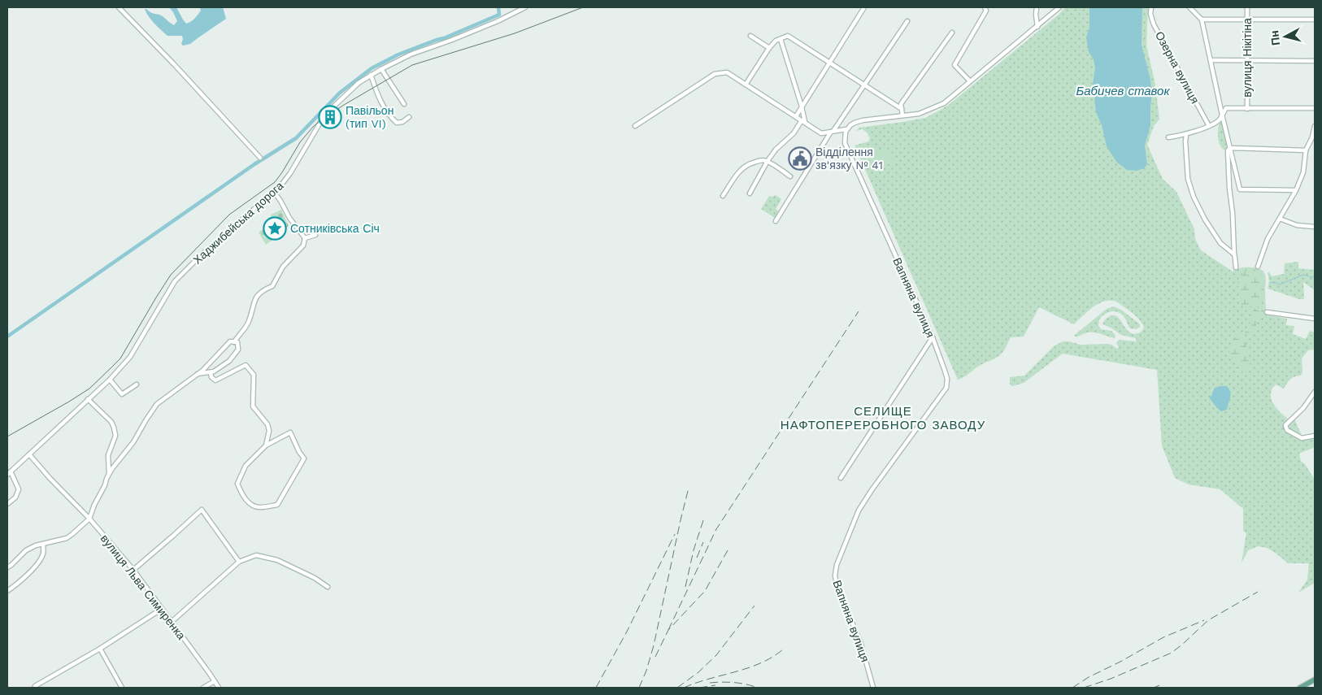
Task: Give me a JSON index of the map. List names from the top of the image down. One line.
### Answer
{"streets":{"street":["вулиця Нікітіна","Озерна вулиця","Хаджибейська дорога","Вапняна вулиця","вулиця Льва Симиренка"]},"crossings":[["Хаджибейська дорога","вулиця Льва Симиренка"]],"districts":["СЕЛИЩЕ НАФТОПЕРЕРОБНОГО ЗАВОДУ"],"water":["Бабичев ставок"],"places":{"building":["Павільон (тип VI)"],"public building":["Відділення зв'язку № 41"],"place":["Сотниківська Січ"]},"north":"left"}
